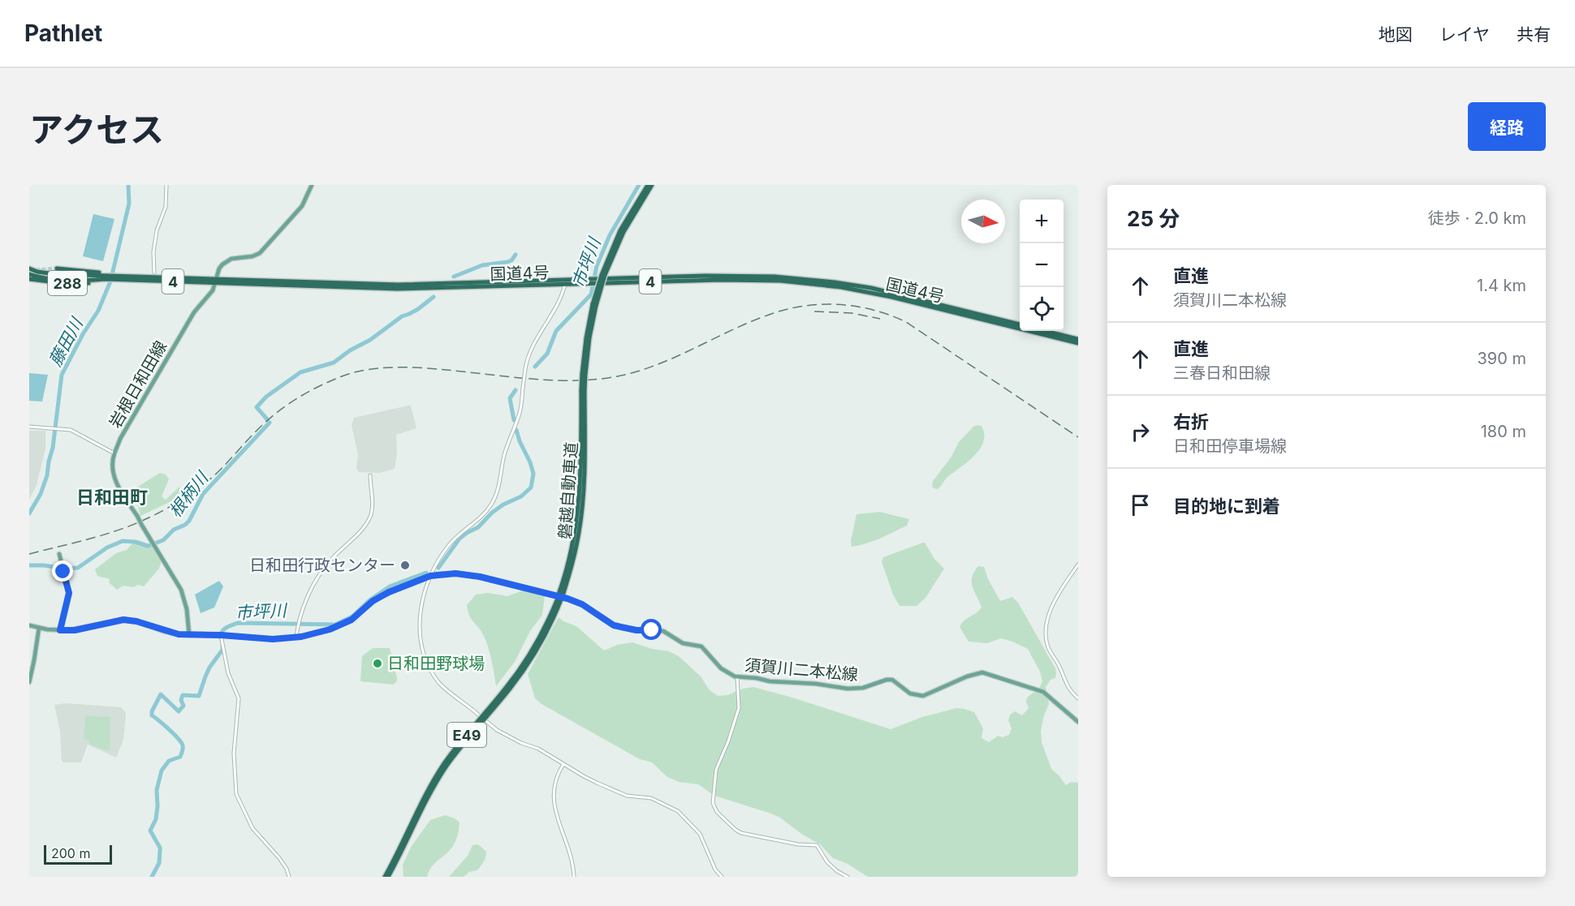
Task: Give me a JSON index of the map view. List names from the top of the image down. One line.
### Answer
{"streets":{"highway":["国道4号","4","288","磐越自動車道","E49"],"main road":["岩根日和田線","須賀川二本松線"]},"crossings":[["国道4号","288"],["国道4号","岩根日和田線"],["岩根日和田線","須賀川二本松線"]],"districts":["日和田町"],"water":["市坪川","藤田川","根柄川"],"places":["日和田行政センター","日和田野球場"],"scale_bar":"200 m","north":"right","page":{"header":"Pathlet","nav":["地図","レイヤ","共有"],"title":"アクセス","buttons":"経路","heading":["25 分","徒歩 · 2.0 km"],"map_buttons":["+","−"],"list":[["直進","須賀川二本松線","1.4 km"],["直進","三春日和田線","390 m"],["右折","日和田停車場線","180 m"],"目的地に到着"],"scale":"200 m"}}
